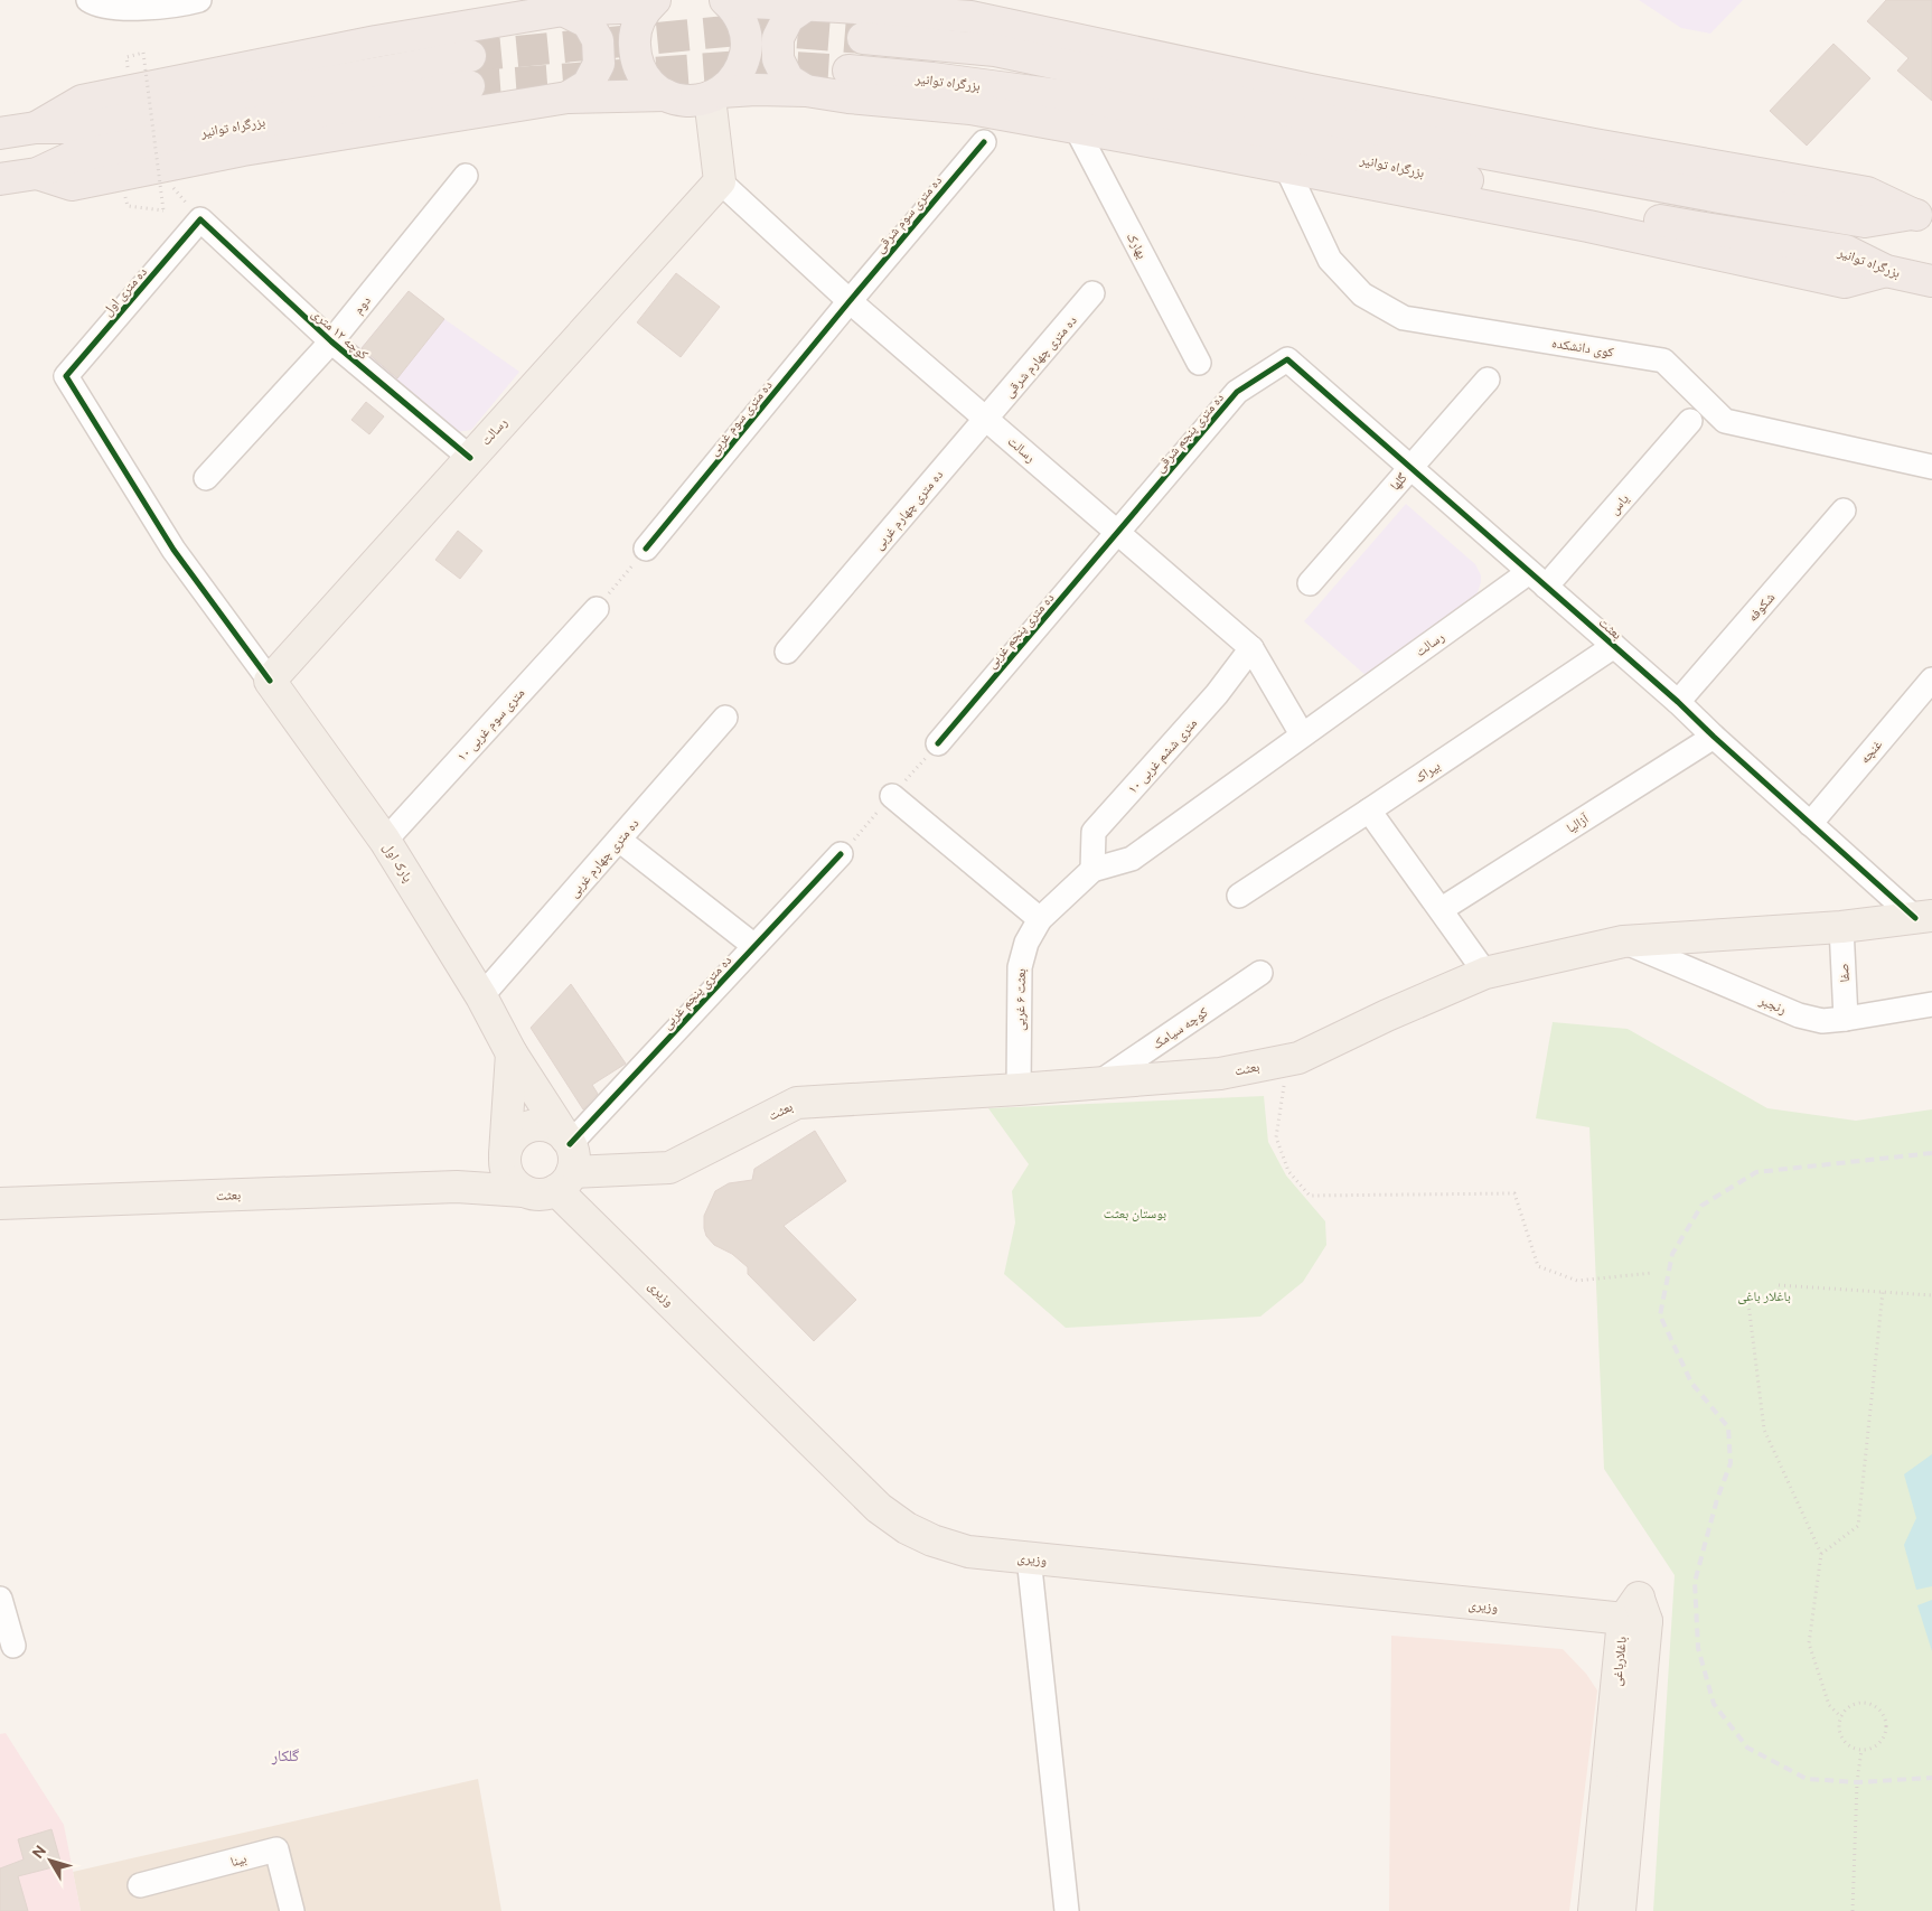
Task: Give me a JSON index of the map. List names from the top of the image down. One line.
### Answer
{"streets":{"highway":["بزرگراه توانیر"],"main road":["رسالت","بعثت","پارک اول","وزیری","باغلارباغی"],"street":["ده متری سوم شرقی","بهارک","ده متری اول","دوم","کوچه ۱۲ متری","کوی دانشکده","ده متری چهارم شرقی","ده متری سوم غربی","ده متری پنجم شرقی","گلها","یاس","ده متری چهارم غربی","شکوفه","ده متری پنجم غربی","۱۰ متری سوم غربی","غنچه","۱۰ متری ششم غربی","بیراک","آزالیا","صفا","بعثت ۶ غربی","رنجبر","کوچه سیامک","بینا"]},"crossings":[["ده متری سوم شرقی","ده متری سوم غربی"],["ده متری سوم شرقی","رسالت"],["ده متری اول","کوچه ۱۲ متری"],["ده متری اول","رسالت"],["ده متری اول","پارک اول"],["دوم","کوچه ۱۲ متری"],["کوچه ۱۲ متری","رسالت"],["ده متری چهارم شرقی","رسالت"],["ده متری چهارم شرقی","ده متری چهارم غربی"],["ده متری سوم غربی","رسالت"],["رسالت","ده متری پنجم شرقی"],["رسالت","یاس"],["رسالت","ده متری چهارم غربی"],["رسالت","بعثت"],["رسالت","ده متری پنجم غربی"],["رسالت","۱۰ متری ششم غربی"],["رسالت","پارک اول"],["رسالت","بعثت ۶ غربی"],["ده متری پنجم شرقی","بعثت"],["ده متری پنجم شرقی","ده متری پنجم غربی"],["گلها","بعثت"],["یاس","بعثت"],["ده متری چهارم غربی","پارک اول"],["شکوفه","بعثت"],["بعثت","ده متری پنجم غربی"],["بعثت","غنچه"],["بعثت","بیراک"],["بعثت","آزالیا"],["بعثت","پارک اول"],["بعثت","صفا"],["بعثت","بعثت ۶ غربی"],["بعثت","رنجبر"],["بعثت","کوچه سیامک"],["بعثت","وزیری"],["ده متری پنجم غربی","پارک اول"],["ده متری پنجم غربی","وزیری"],["۱۰ متری سوم غربی","پارک اول"],["۱۰ متری ششم غربی","بعثت ۶ غربی"],["پارک اول","وزیری"],["صفا","رنجبر"],["وزیری","باغلارباغی"]],"districts":["گلکار"],"parks":["بوستان بعثت","باغلار باغی"],"north":"top left"}
